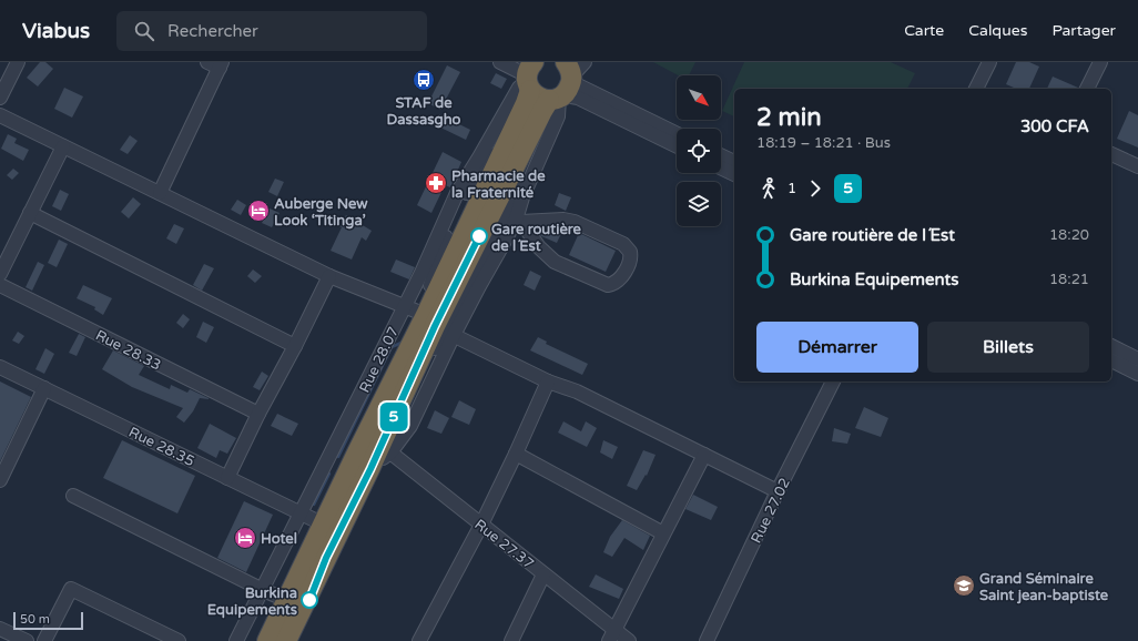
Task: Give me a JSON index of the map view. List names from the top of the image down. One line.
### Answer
{"streets":{"street":["Rue 28.33","Rue 28.07","Rue 28.35","Rue 27.02","Rue 27.37"]},"crossings":[["Rue 28.07","Rue 28.35"]],"places":{"bus stop":["STAF de Dassasgho"],"pharmacy":["Pharmacie de la Fraternité"],"hotel":["Auberge New Look ‘Titinga’","Hotel"],"other":["Gare routière de l´Est","Burkina Equipements"],"school or university":["Grand Séminaire Saint jean-baptiste"]},"lines":["bus line 5"],"scale_bar":"50 m","north":"bottom right","page":{"header":"Viabus","search":"Rechercher","nav":["Carte","Calques","Partager"],"on_map":"5","heading":["2 min","18:19 – 18:21 · Bus","300 CFA"],"legs":["1","5"],"list":[{"name":"Gare routière de l´Est","value":"18:20"},{"name":"Burkina Equipements","value":"18:21"}],"buttons":["Démarrer","Billets"],"scale":"50 m"}}
